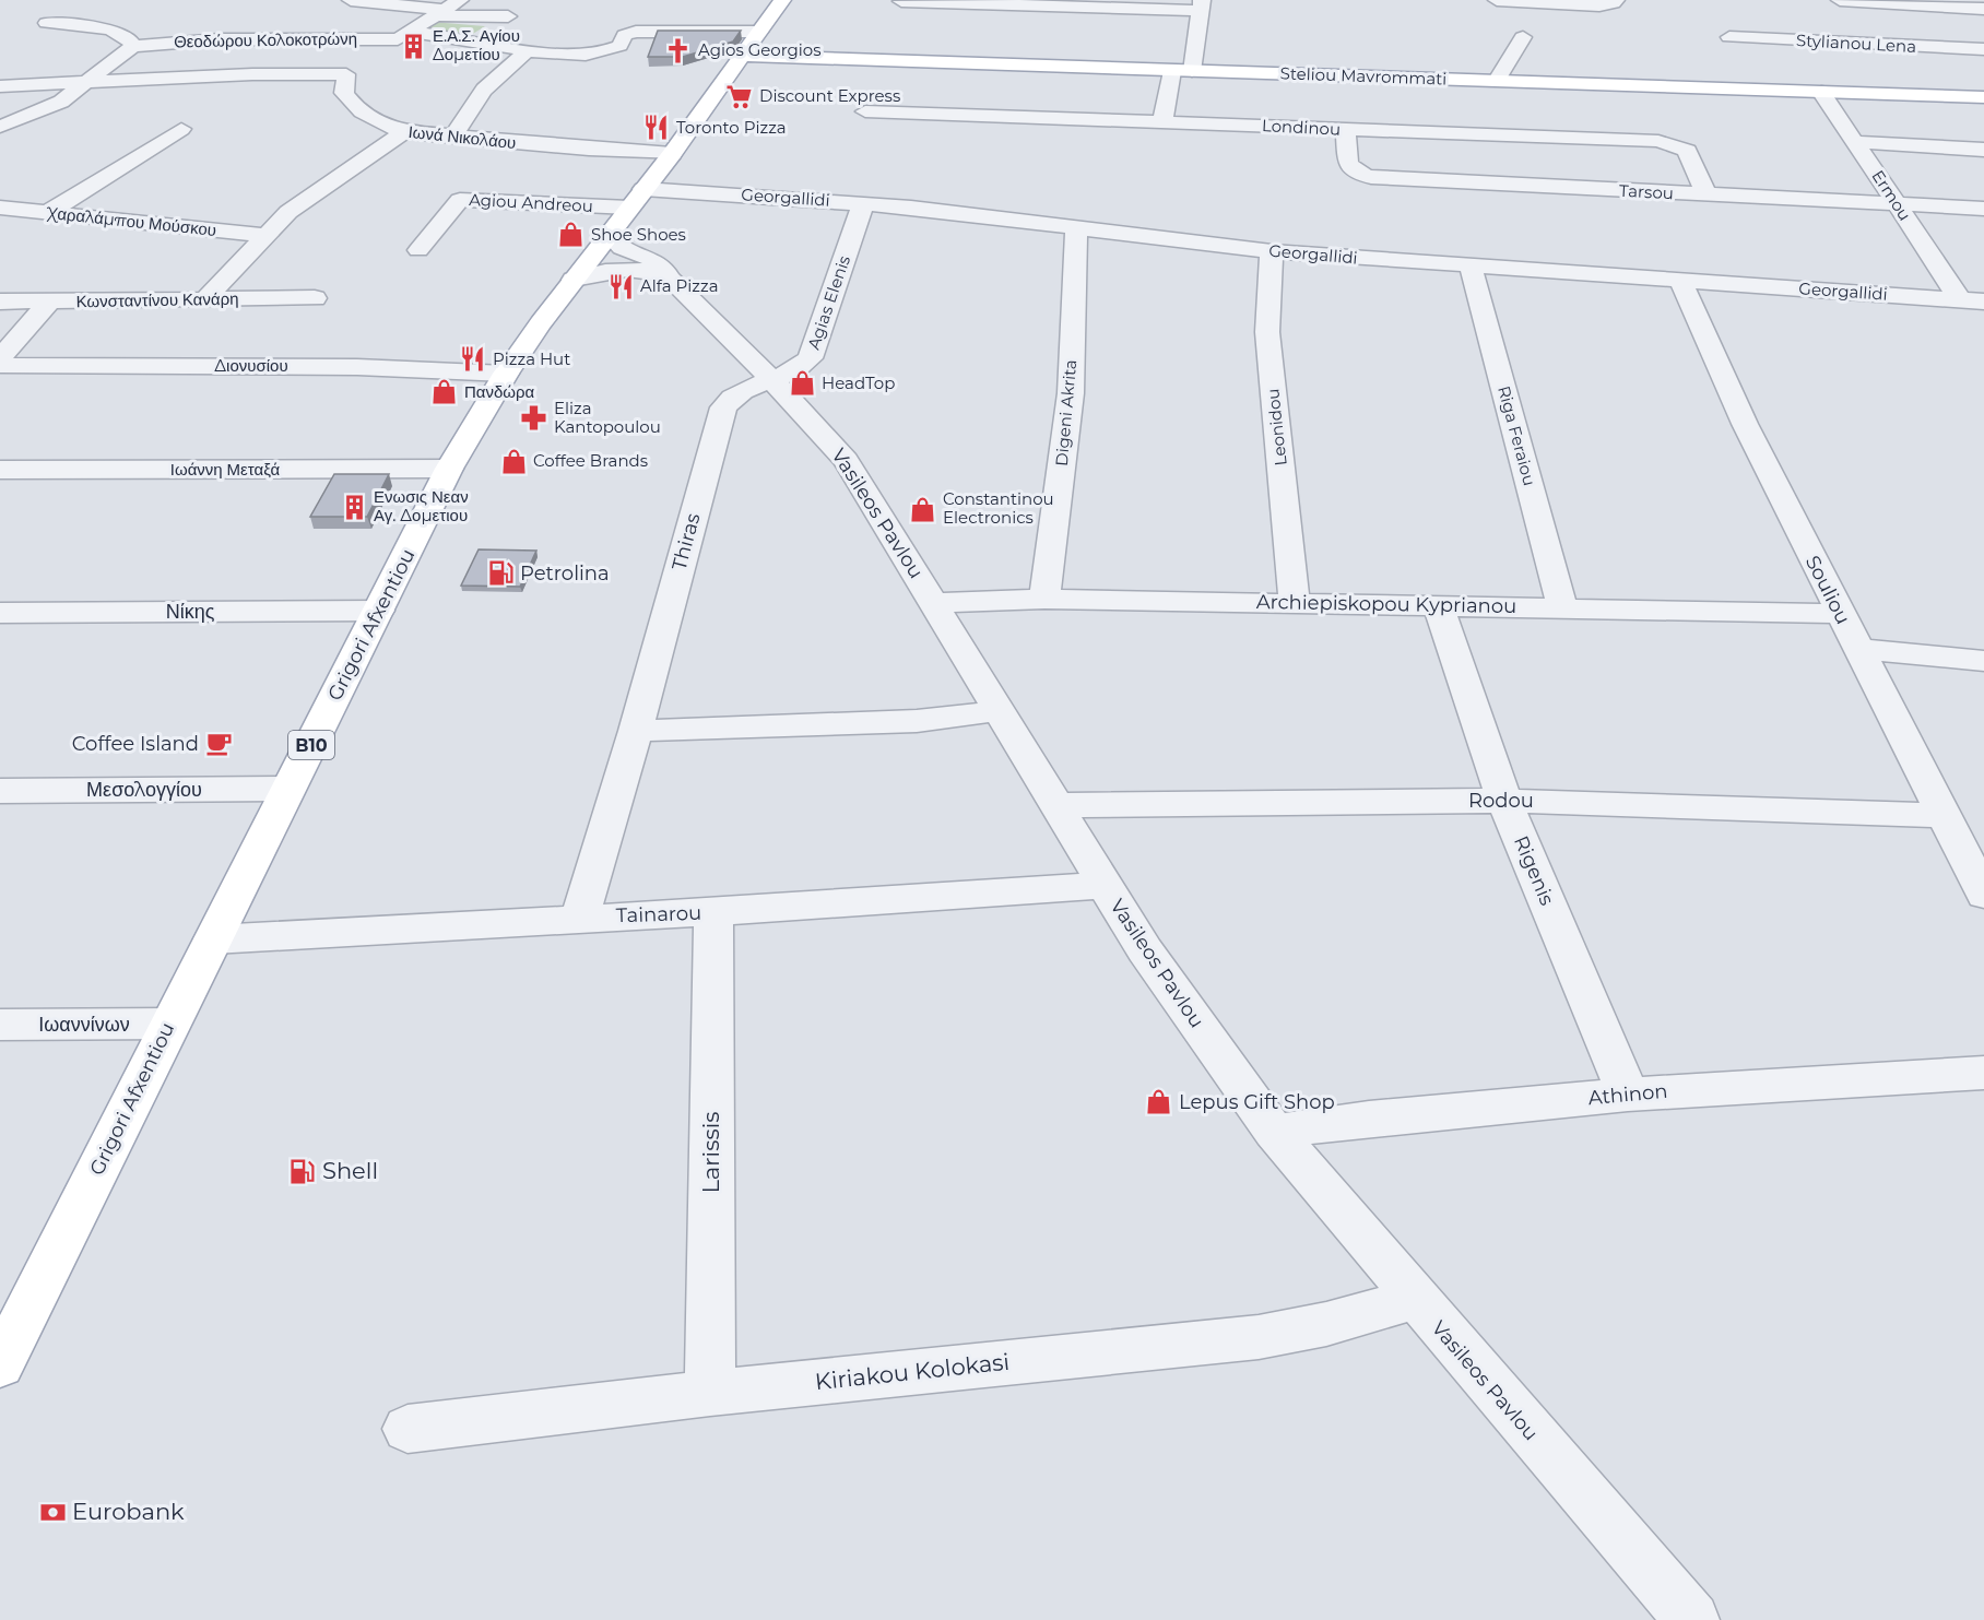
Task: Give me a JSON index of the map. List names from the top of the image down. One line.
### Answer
{"streets":{"main road":["Steliou Mavrommati","Grigori Afxentiou","B10"],"street":["Θεοδώρου Κολοκοτρώνη","Stylianou Lena","Londinou","Ιωνά Νικολάου","Tarsou","Ermou","Georgallidi","Agiou Andreou","Χαραλάμπου Μούσκου","Κωνσταντίνου Κανάρη","Agias Elenis","Διονυσίου","Digeni Akrita","Leonidou","Riga Feraiou","Ιωάννη Μεταξά","Vasileos Pavlou","Thiras","Souliou","Archiepiskopou Kyprianou","Νίκης","Μεσολογγίου","Rodou","Rigenis","Tainarou","Ιωαννίνων","Athinon","Larissis","Kiriakou Kolokasi"]},"crossings":[["Θεοδώρου Κολοκοτρώνη","Grigori Afxentiou"],["Steliou Mavrommati","Ermou"],["Steliou Mavrommati","Grigori Afxentiou"],["Londinou","Tarsou"],["Ιωνά Νικολάου","Grigori Afxentiou"],["Tarsou","Ermou"],["Ermou","Georgallidi"],["Georgallidi","Agiou Andreou"],["Georgallidi","Agias Elenis"],["Georgallidi","Digeni Akrita"],["Georgallidi","Leonidou"],["Georgallidi","Riga Feraiou"],["Georgallidi","Vasileos Pavlou"],["Georgallidi","Souliou"],["Georgallidi","Grigori Afxentiou"],["Agiou Andreou","Vasileos Pavlou"],["Agiou Andreou","Grigori Afxentiou"],["Κωνσταντίνου Κανάρη","Διονυσίου"],["Agias Elenis","Vasileos Pavlou"],["Agias Elenis","Thiras"],["Διονυσίου","Grigori Afxentiou"],["Digeni Akrita","Archiepiskopou Kyprianou"],["Leonidou","Archiepiskopou Kyprianou"],["Riga Feraiou","Archiepiskopou Kyprianou"],["Ιωάννη Μεταξά","Grigori Afxentiou"],["Vasileos Pavlou","Thiras"],["Vasileos Pavlou","Archiepiskopou Kyprianou"],["Vasileos Pavlou","Grigori Afxentiou"],["Vasileos Pavlou","Rodou"],["Vasileos Pavlou","Tainarou"],["Vasileos Pavlou","Athinon"],["Vasileos Pavlou","Kiriakou Kolokasi"],["Thiras","Tainarou"],["Souliou","Archiepiskopou Kyprianou"],["Souliou","Rodou"],["Archiepiskopou Kyprianou","Rigenis"],["Νίκης","Grigori Afxentiou"],["Grigori Afxentiou","Μεσολογγίου"],["Grigori Afxentiou","Tainarou"],["Grigori Afxentiou","Ιωαννίνων"],["Rodou","Rigenis"],["Rigenis","Athinon"],["Tainarou","Larissis"],["Larissis","Kiriakou Kolokasi"]],"places":{"building":["Ε.Α.Σ. Αγίου Δομετίου","Ενωσις Νεαν Αγ. Δομετιου"],"church":["Agios Georgios"],"supermarket":["Discount Express"],"restaurant":["Toronto Pizza","Alfa Pizza","Pizza Hut"],"shop":["Shoe Shoes","HeadTop","Πανδώρα","Coffee Brands","Constantinou Electronics","Lepus Gift Shop"],"pharmacy":["Eliza Kantopoulou"],"fuel station":["Petrolina","Shell"],"cafe":["Coffee Island"],"bank":["Eurobank"]}}
